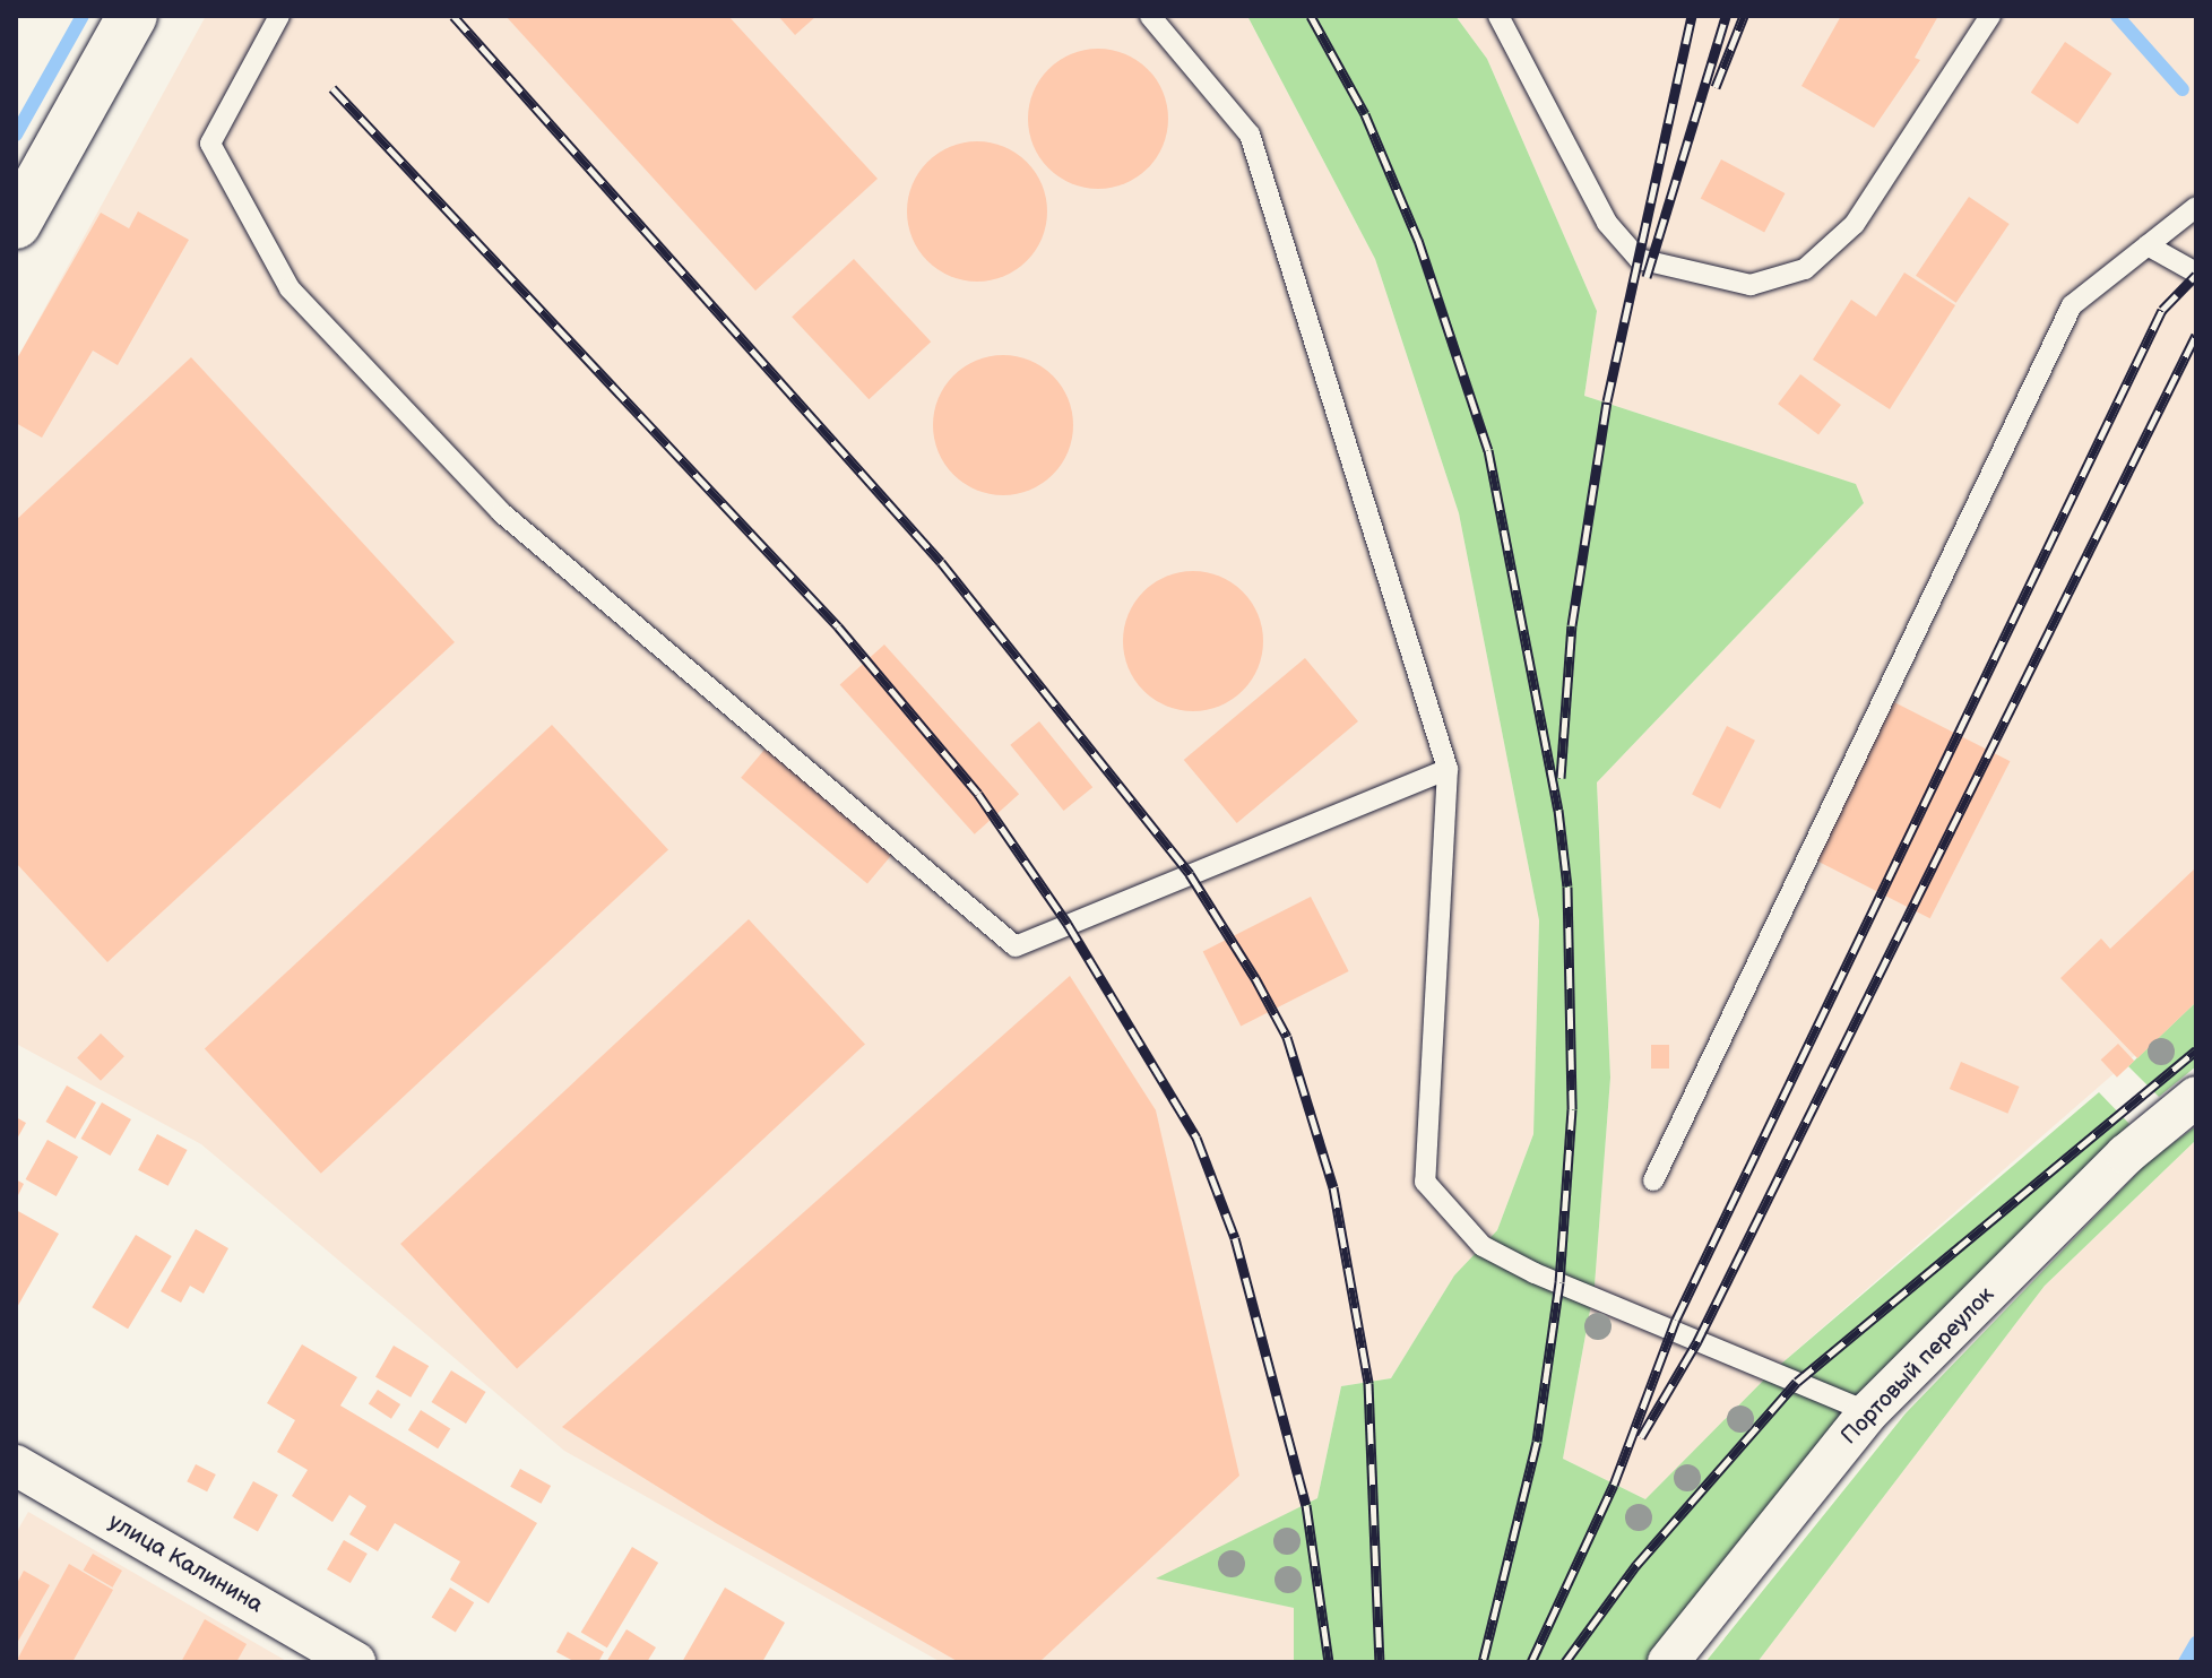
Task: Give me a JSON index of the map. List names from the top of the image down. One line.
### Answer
{"streets":{"street":["Портовый переулок","улица Калинина"]}}
